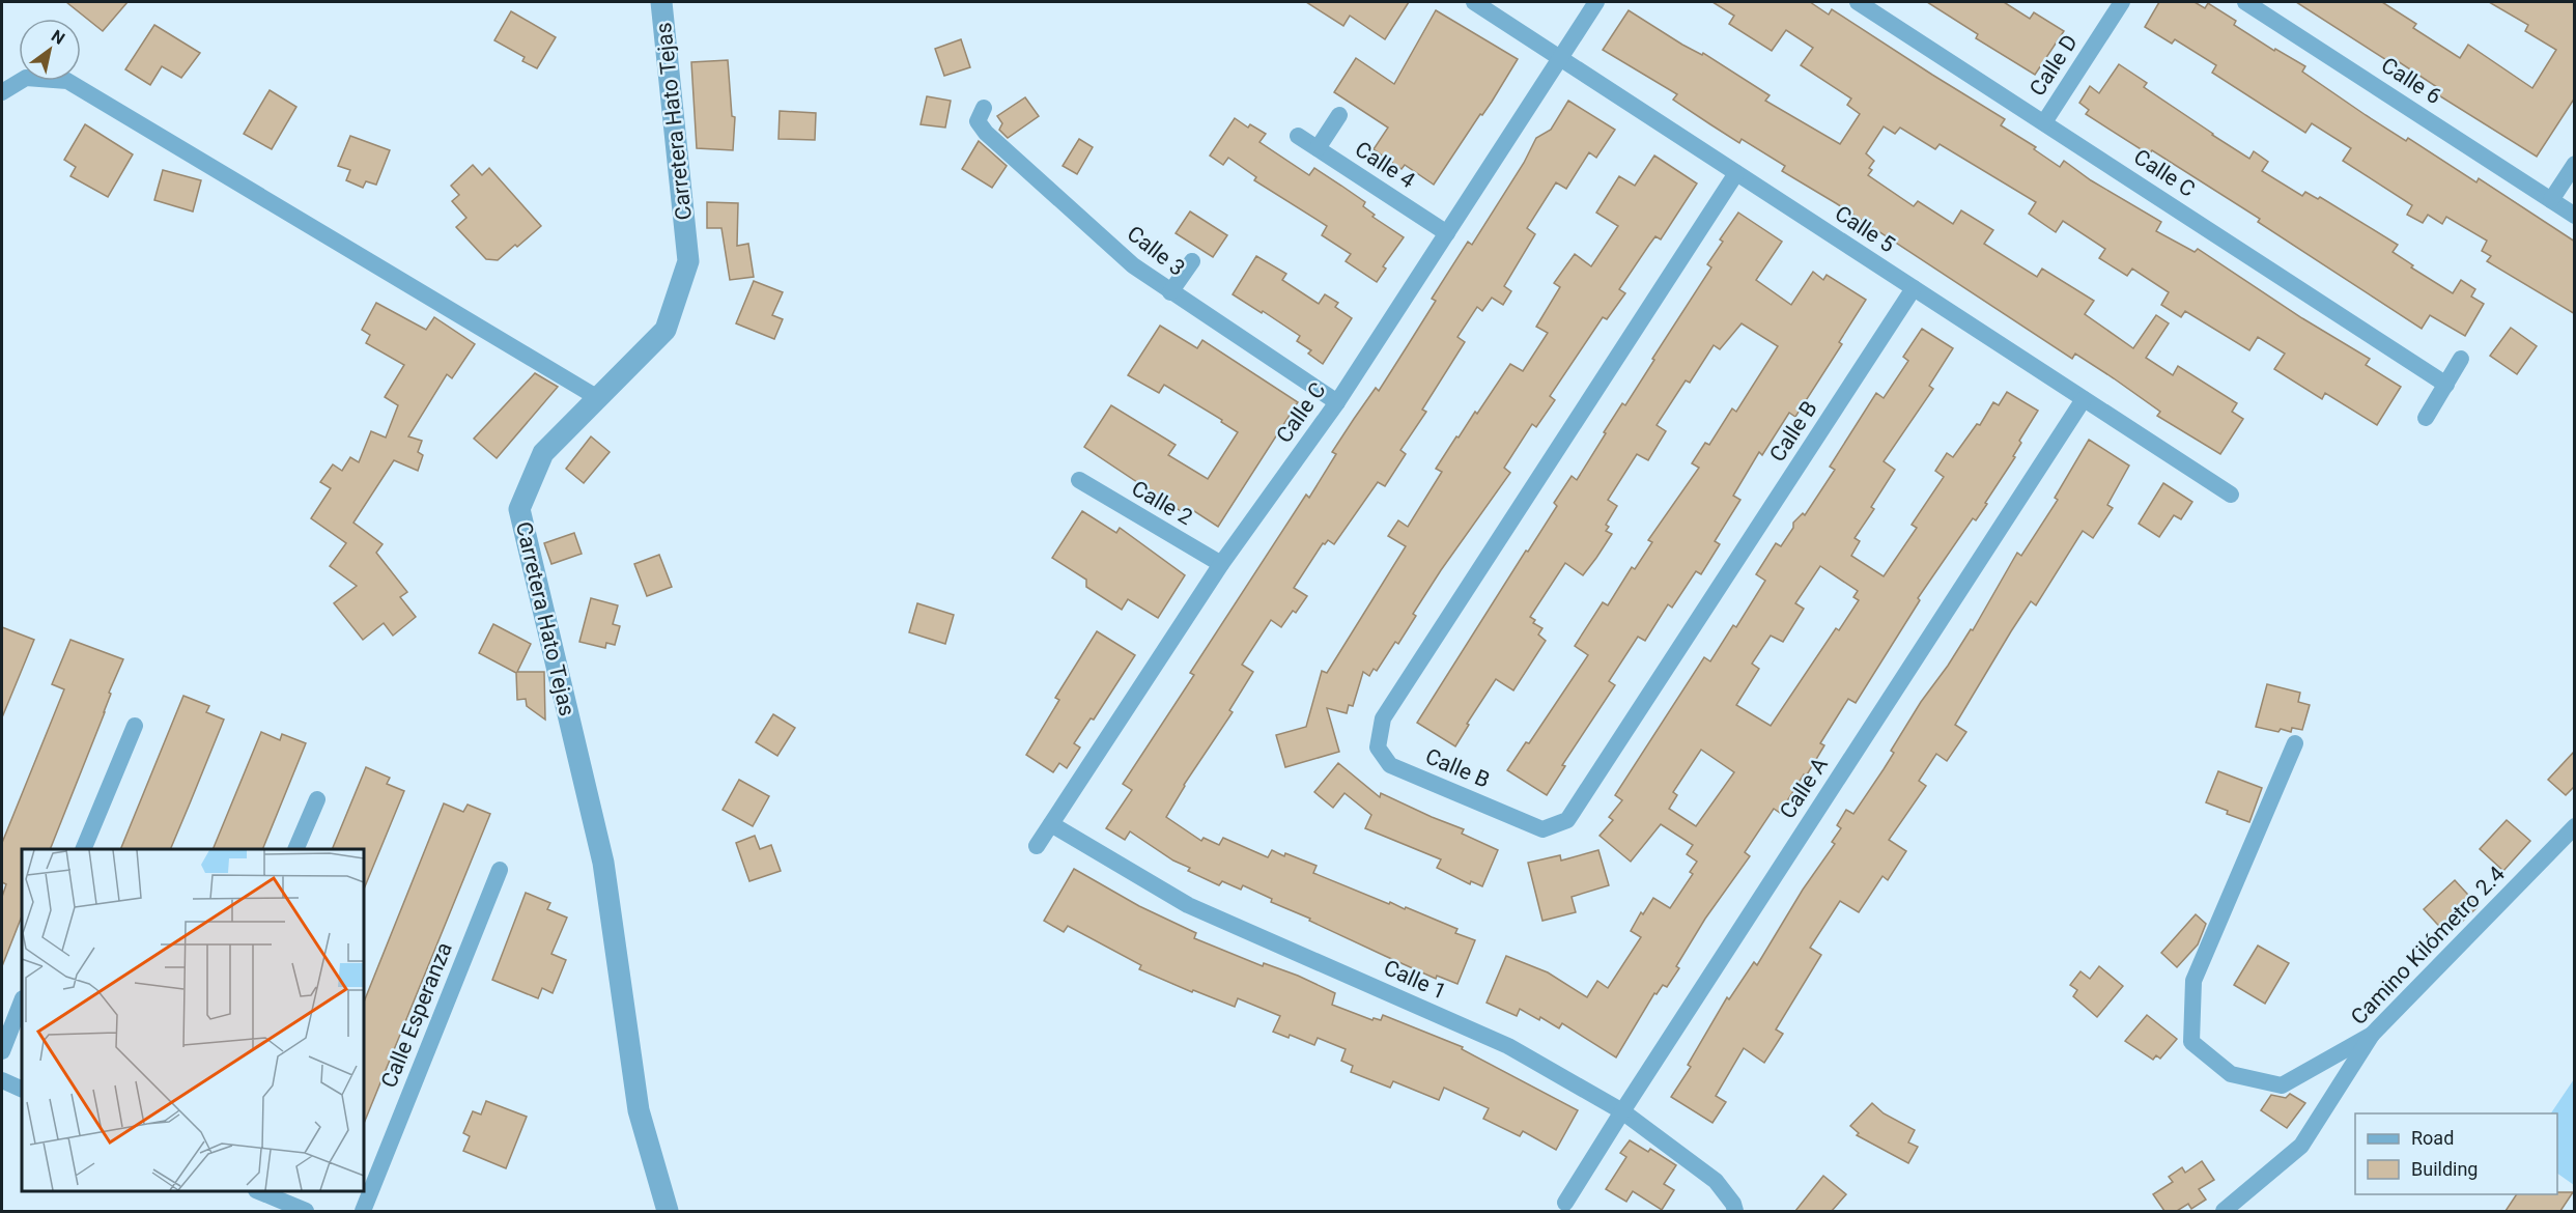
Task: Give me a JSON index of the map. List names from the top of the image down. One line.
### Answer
{"streets":{"street":["Calle D","Calle 6","Carretera Hato Tejas","Calle 4","Calle C","Calle 5","Calle 3","Calle B","Calle 2","Calle A","Camino Kilómetro 2.4","Calle 1","Calle Esperanza"]},"crossings":[["Calle D","Calle C"],["Calle 4","Calle C"],["Calle C","Calle 5"],["Calle C","Calle 3"],["Calle C","Calle 2"],["Calle C","Calle 1"],["Calle 5","Calle B"],["Calle 5","Calle A"],["Calle A","Calle 1"]],"legend":["Road","Building"],"north":"top right"}
